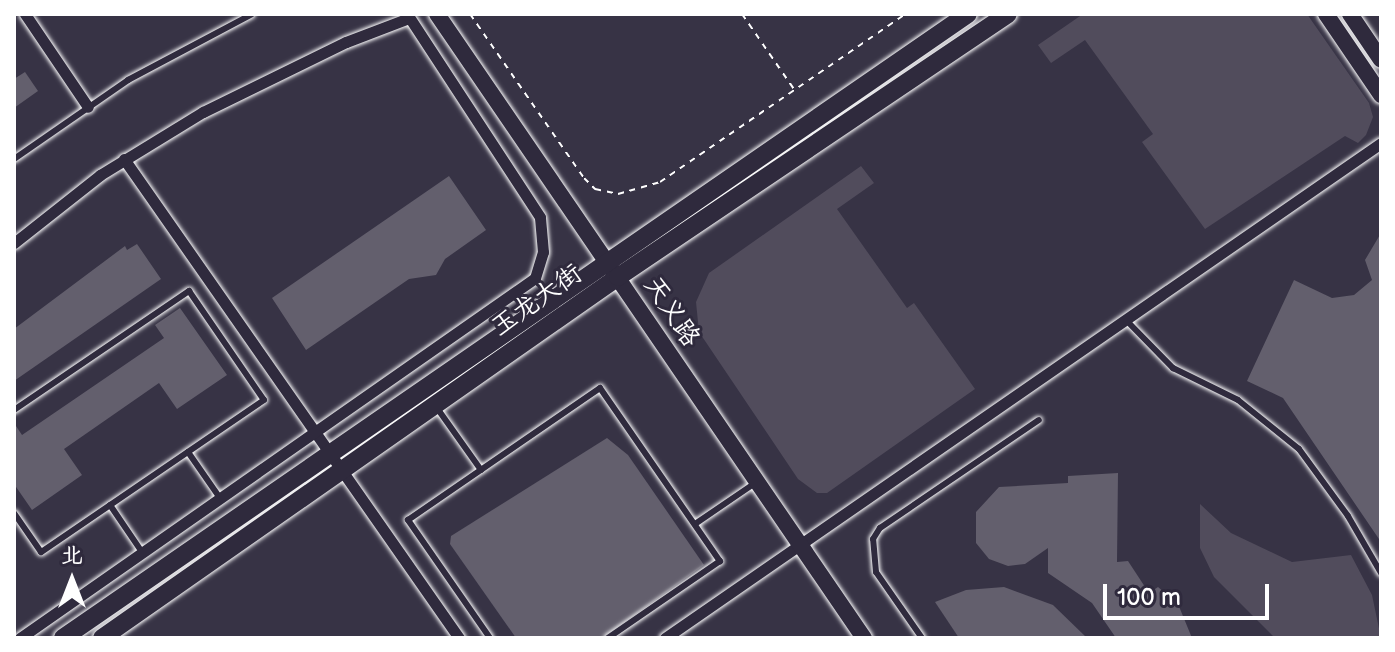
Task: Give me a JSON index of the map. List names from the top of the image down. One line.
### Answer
{"streets":{"main road":["玉龙大街","天义路"]},"crossings":[["玉龙大街","天义路"]],"scale_bar":"100 m","north":"top"}
